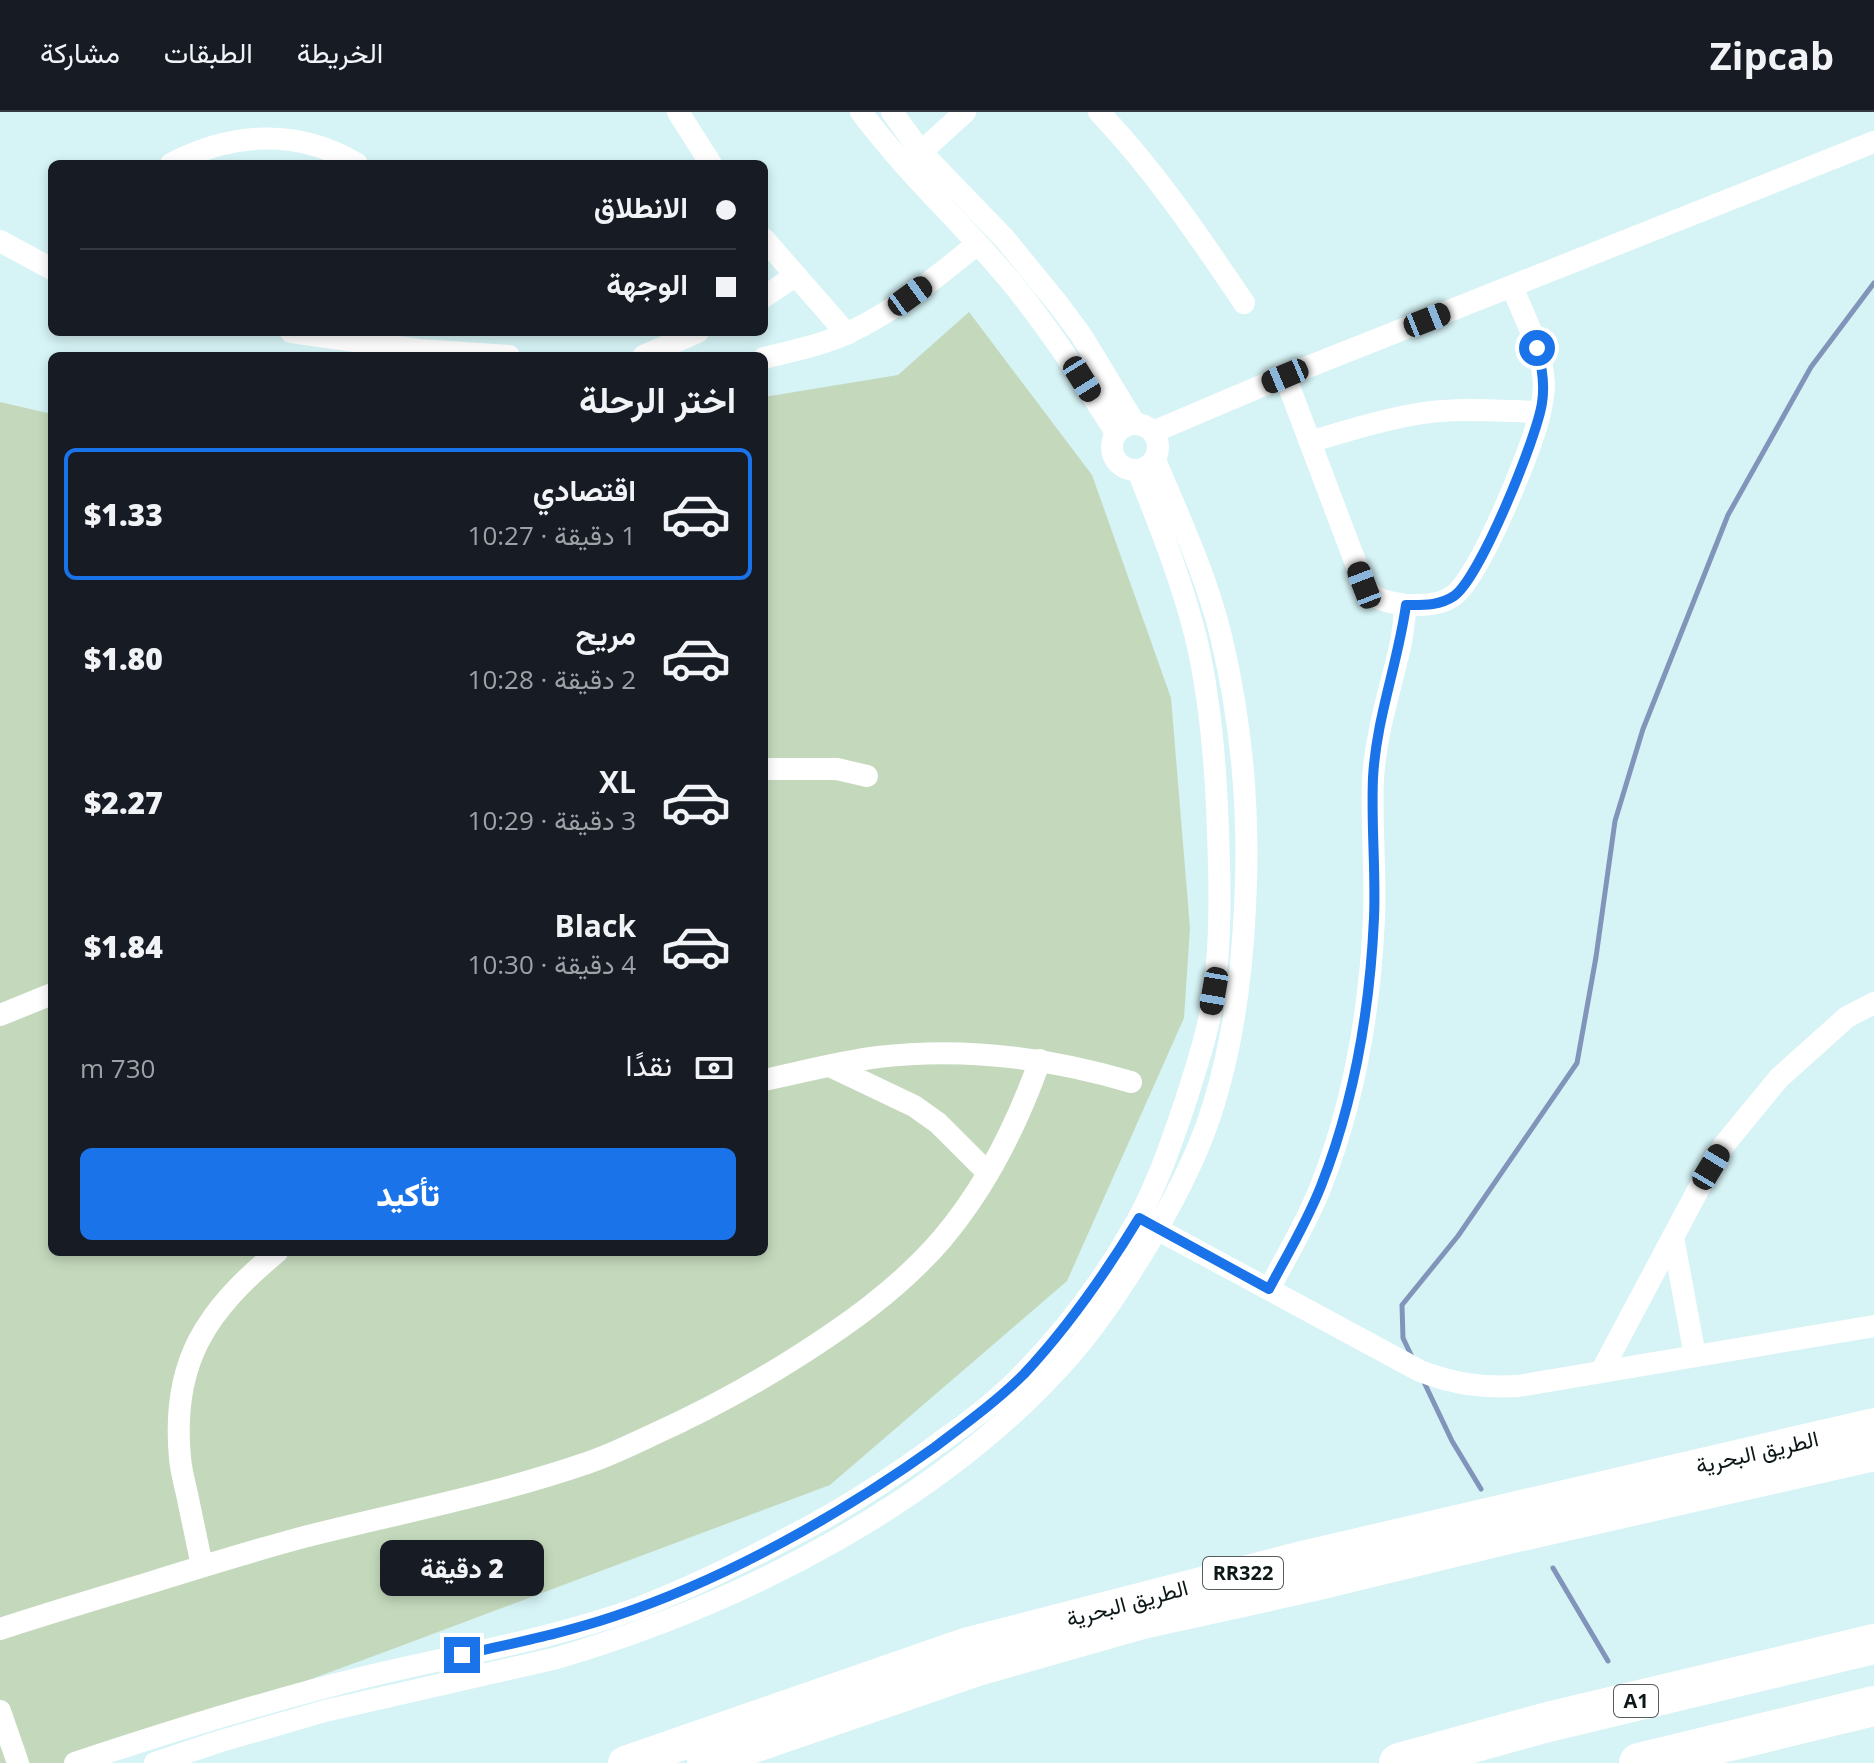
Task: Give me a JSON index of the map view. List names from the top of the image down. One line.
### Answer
{"streets":{"highway":["A1"],"main road":["الطريق البحرية","RR322"]},"page":{"header":"Zipcab","nav":["الخريطة","الطبقات","مشاركة"],"banner":["الانطلاق","الوجهة"],"heading":"اختر الرحلة","list":[{"name":"اقتصادي","note":"1 دقيقة · 10:27","value":"$1.33"},{"name":"مريح","note":"2 دقيقة · 10:28","value":"$1.80"},{"name":"XL","note":"3 دقيقة · 10:29","value":"$2.27"},{"name":"Black","note":"4 دقيقة · 10:30","value":"$1.84"}],"pay":["نقدًا","730 m"],"buttons":"تأكيد","bubble":"2 دقيقة"}}
